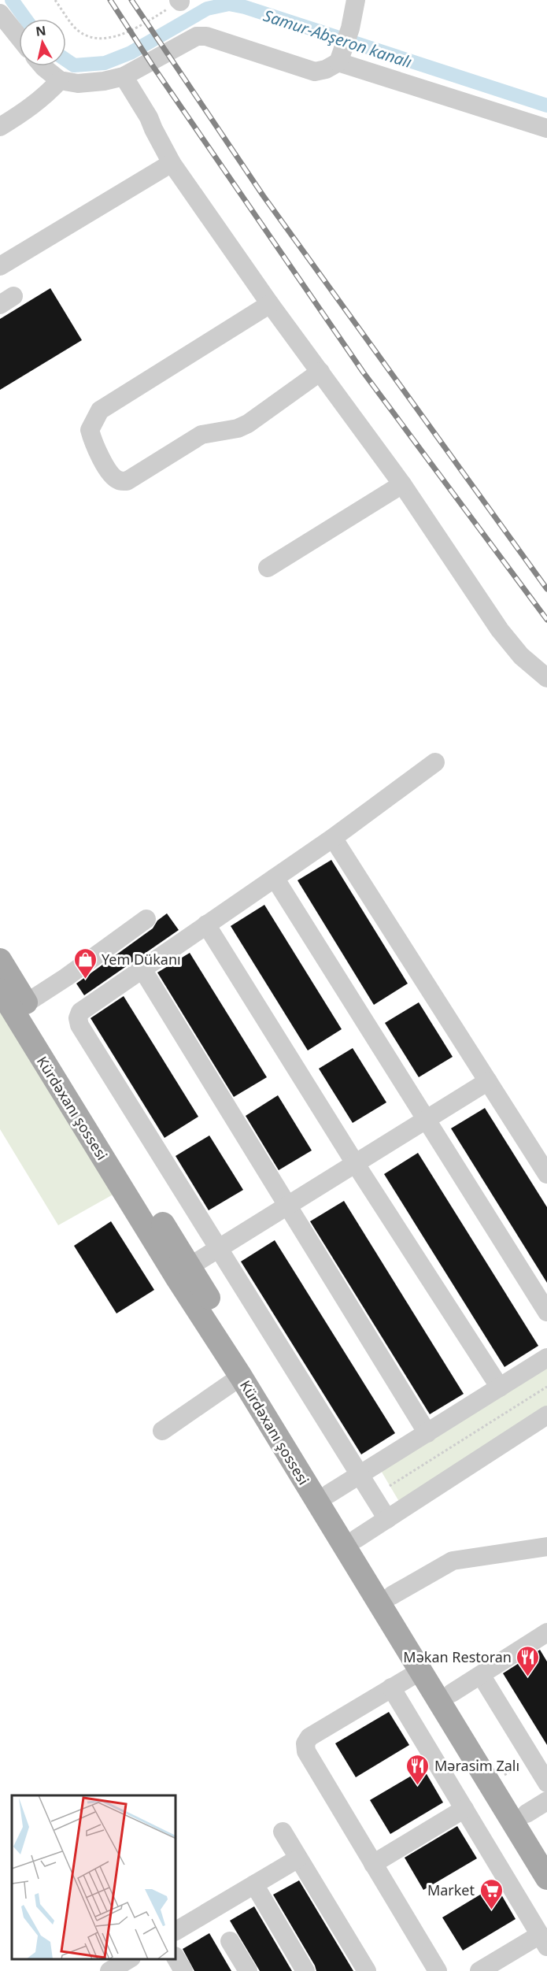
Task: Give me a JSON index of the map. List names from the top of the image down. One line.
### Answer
{"streets":{"main road":["Kürdəxanı şossesi"]},"water":["Samur-Abşeron kanalı"],"places":{"shop":["Yem Dükanı"],"restaurant":["Məkan Restoran","Mərasim Zalı"],"supermarket":["Market"]},"north":"top"}
